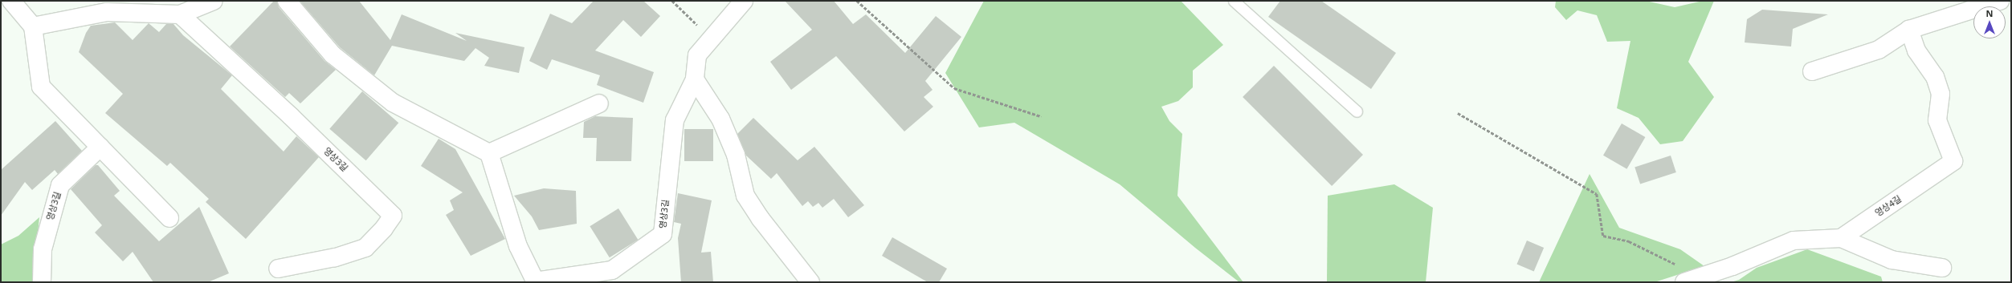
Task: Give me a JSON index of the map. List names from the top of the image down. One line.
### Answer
{"streets":{"street":["영상3길","영상4길"]},"north":"top"}
